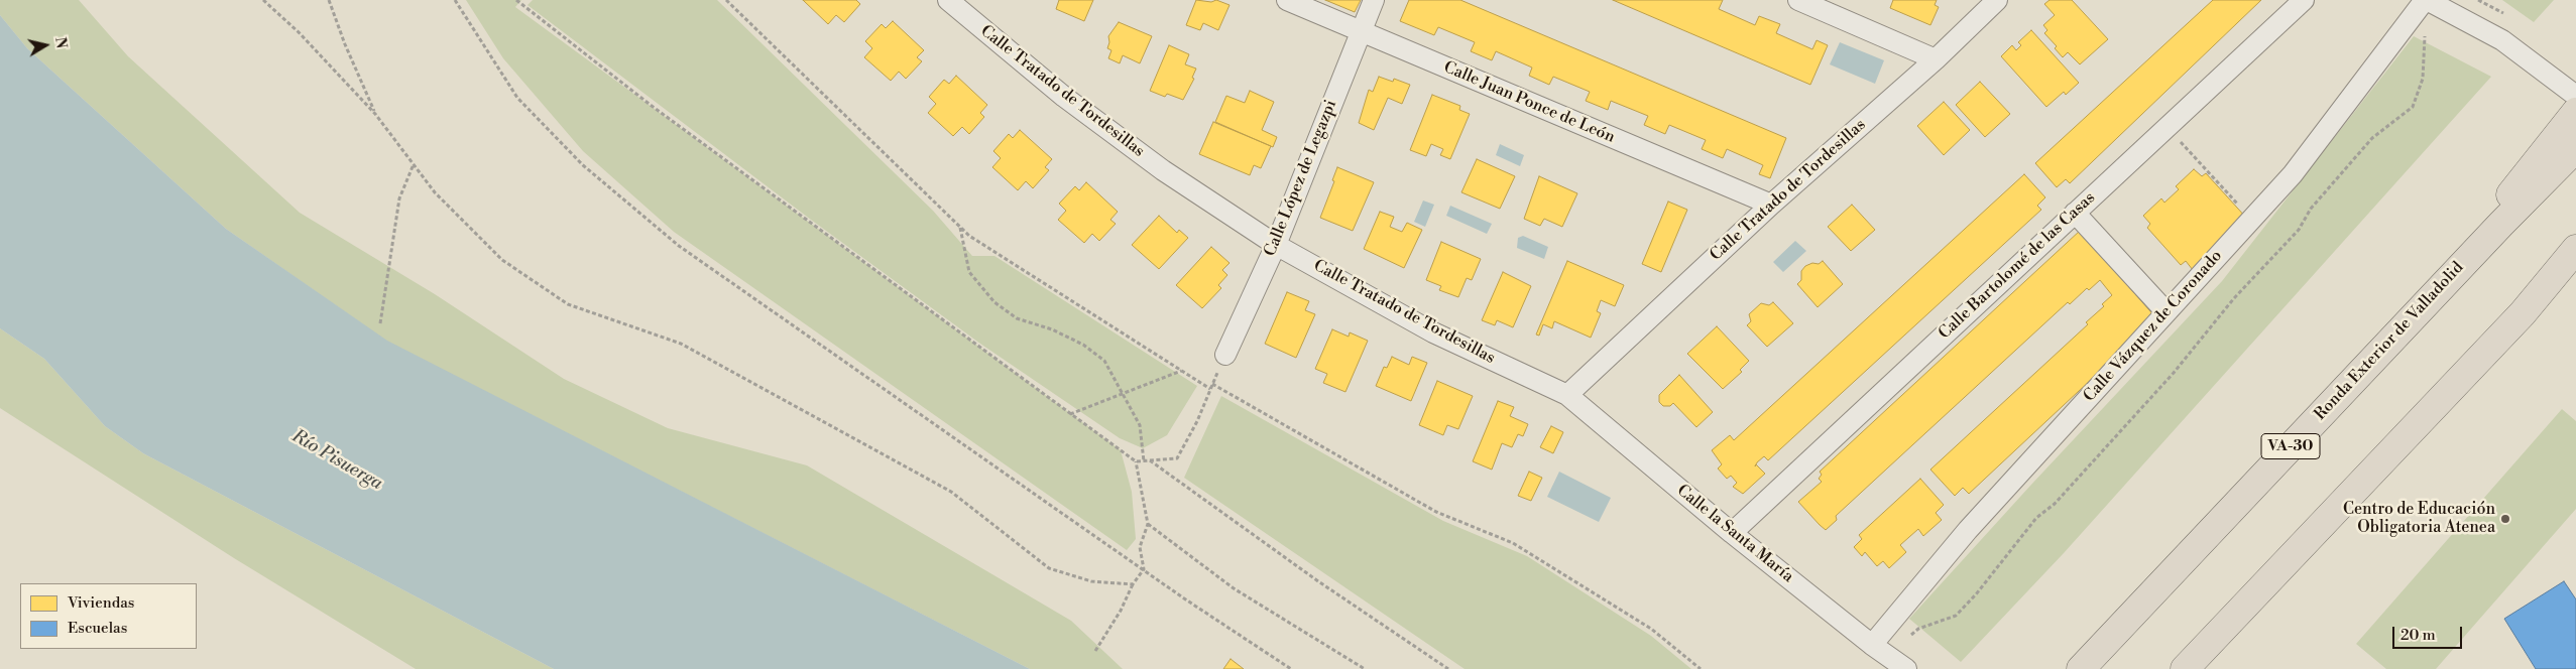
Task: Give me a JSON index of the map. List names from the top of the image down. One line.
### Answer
{"streets":{"highway":["Ronda Exterior de Valladolid","VA-30"],"street":["Calle Tratado de Tordesillas","Calle Juan Ponce de León","Calle López de Legazpi","Calle Bartolomé de las Casas","Calle Vázquez de Coronado","Calle la Santa María"]},"crossings":[["Calle Tratado de Tordesillas","Calle Juan Ponce de León"],["Calle Tratado de Tordesillas","Calle López de Legazpi"],["Calle Tratado de Tordesillas","Calle la Santa María"],["Calle Juan Ponce de León","Calle López de Legazpi"],["Calle Bartolomé de las Casas","Calle la Santa María"],["Calle Vázquez de Coronado","Calle la Santa María"]],"water":["Río Pisuerga"],"places":["Centro de Educación Obligatoria Atenea"],"legend":["Viviendas","Escuelas"],"scale_bar":"20 m","north":"right"}
